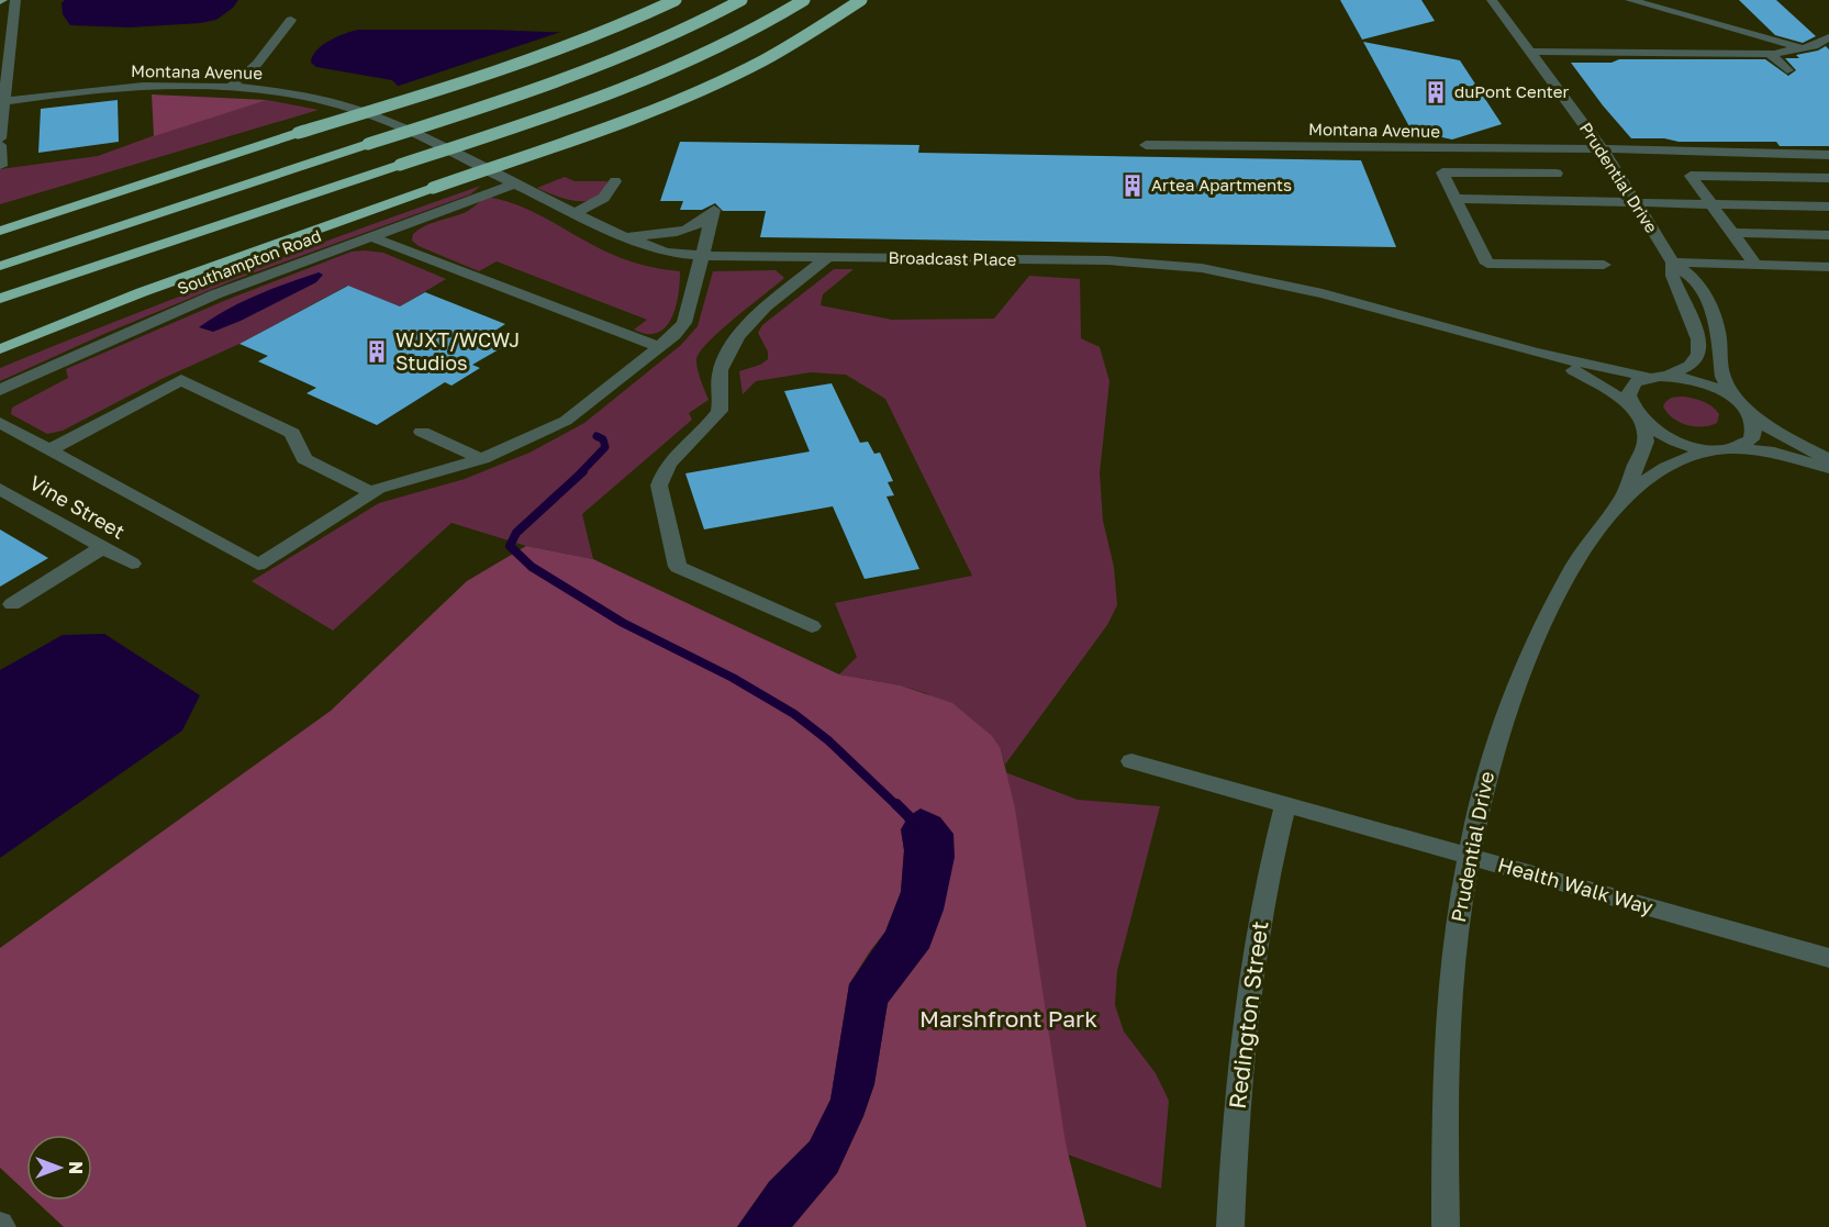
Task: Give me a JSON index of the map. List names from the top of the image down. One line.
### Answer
{"streets":{"street":["Montana Avenue","Prudential Drive","Broadcast Place","Southampton Road","Vine Street","Health Walk Way","Redington Street"]},"crossings":[["Montana Avenue","Prudential Drive"],["Montana Avenue","Broadcast Place"],["Prudential Drive","Broadcast Place"],["Prudential Drive","Health Walk Way"],["Broadcast Place","Southampton Road"],["Health Walk Way","Redington Street"]],"parks":["Marshfront Park"],"places":{"building":["duPont Center","Artea Apartments","WJXT/WCWJ Studios"]},"north":"right"}
